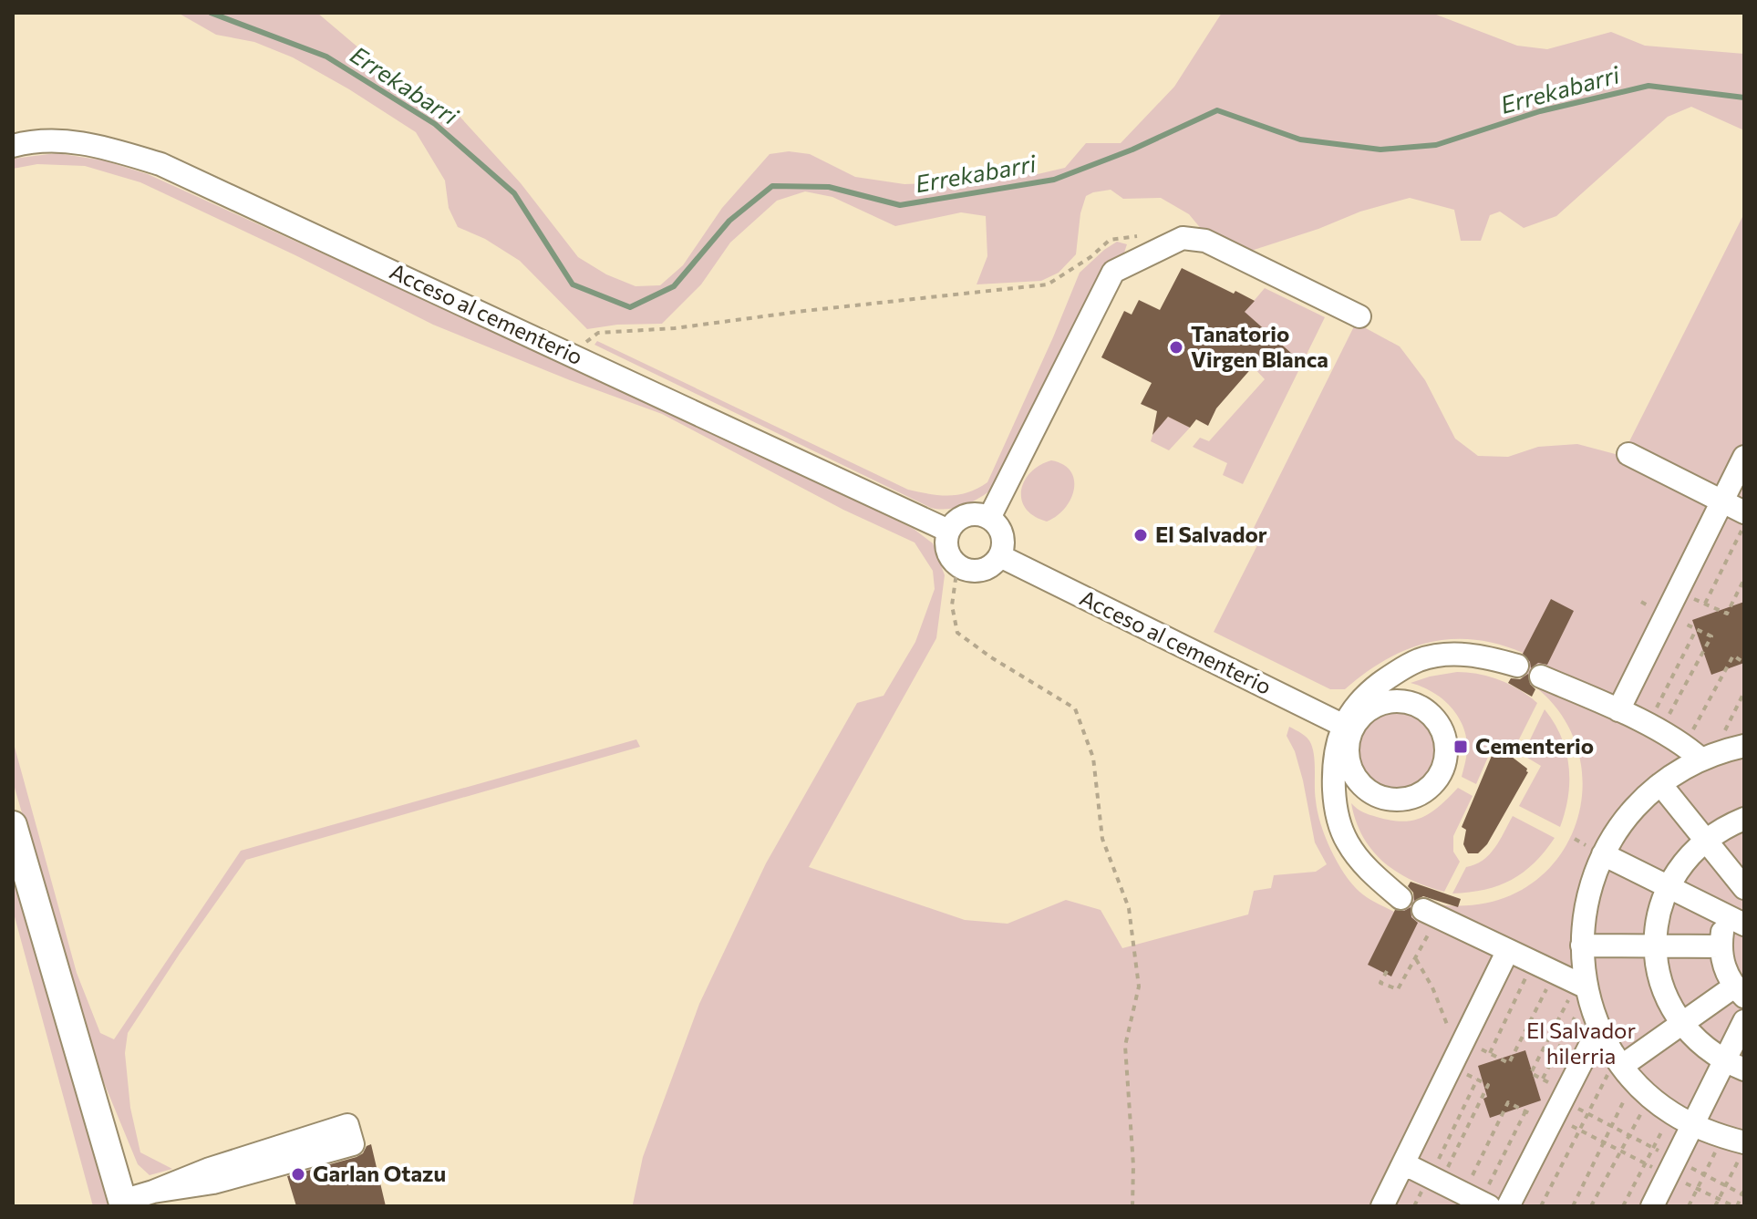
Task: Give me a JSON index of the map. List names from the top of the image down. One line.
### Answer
{"streets":{"street":["Acceso al cementerio"]},"water":["Errekabarri"],"parks":["El Salvador hilerria"],"places":{"other":["Tanatorio Virgen Blanca","El Salvador","Garlan Otazu"],"transit":["Cementerio"]}}
